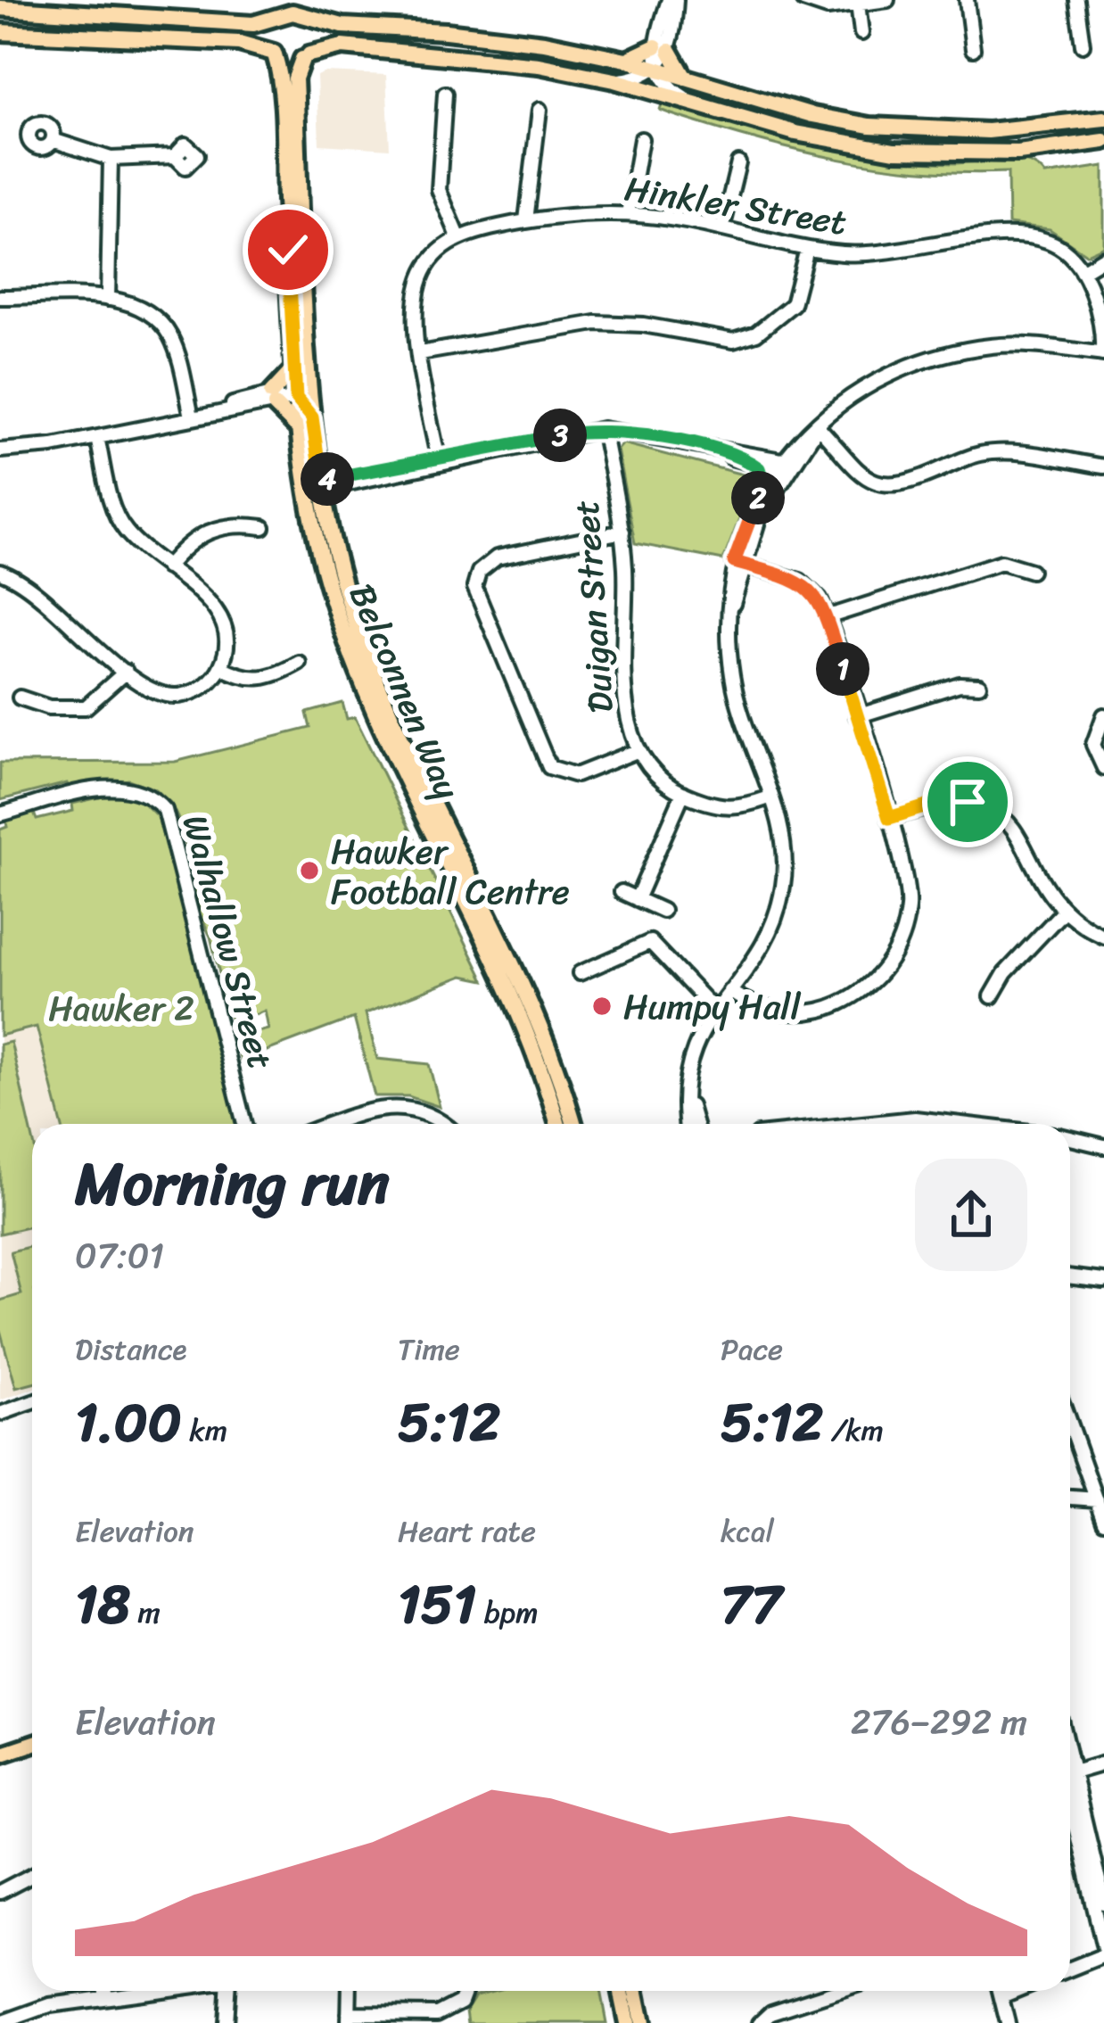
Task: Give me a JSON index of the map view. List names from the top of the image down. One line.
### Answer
{"streets":{"main road":["Belconnen Way"],"street":["Hinkler Street","Duigan Street","Walhallow Street"]},"parks":["Hawker 2"],"places":["Hawker Football Centre","Humpy Hall"],"page":{"pins":["3","4","2","1"],"heading":["Morning run","07:01"],"stats":[["Distance","1.00 km"],["Time","5:12"],["Pace","5:12 /km"],["Elevation","18 m"],["Heart rate","151 bpm"],["kcal","77"]],"chart":["Elevation","276–292 m"]}}
